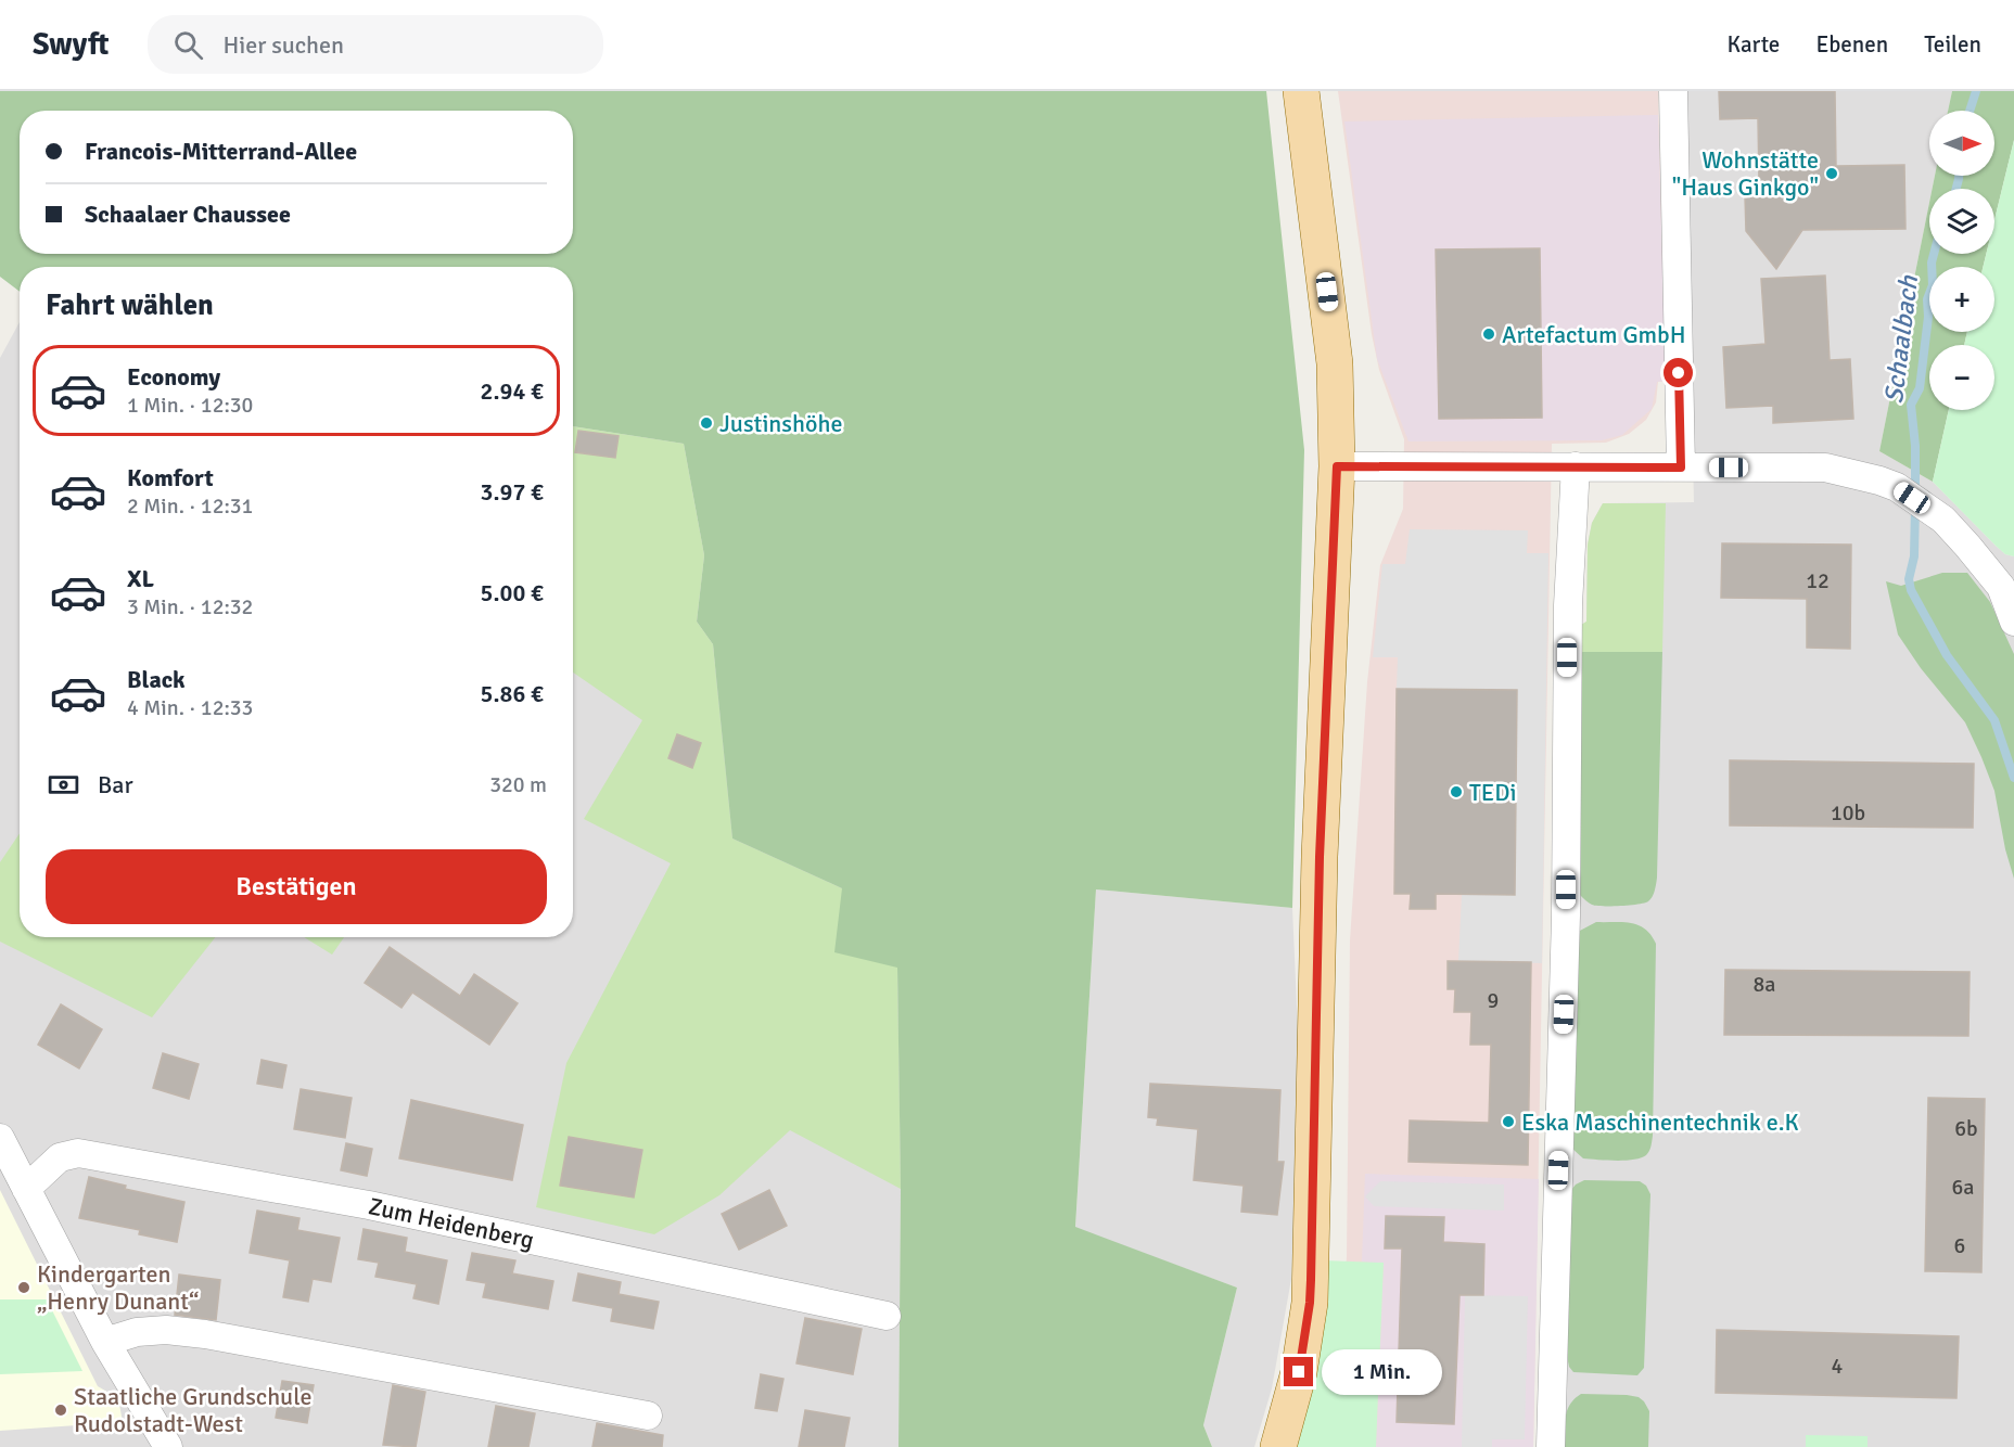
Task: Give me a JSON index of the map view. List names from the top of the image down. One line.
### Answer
{"streets":{"street":["Zum Heidenberg"]},"water":["Schaalbach"],"places":["Wohnstätte \"Haus Ginkgo\"","Artefactum GmbH","Justinshöhe","TEDi","Eska Maschinentechnik e.K","Kindergarten „Henry Dunant“","Staatliche Grundschule Rudolstadt-West"],"house_numbers":["12","10b","8a","9","6b","6a","6","4"],"north":"right","page":{"header":"Swyft","search":"Hier suchen","nav":["Karte","Ebenen","Teilen"],"map_buttons":["+","−"],"banner":["Francois-Mitterrand-Allee","Schaalaer Chaussee"],"heading":"Fahrt wählen","list":[{"name":"Economy","note":"1 Min. · 12:30","value":"2.94 €"},{"name":"Komfort","note":"2 Min. · 12:31","value":"3.97 €"},{"name":"XL","note":"3 Min. · 12:32","value":"5.00 €"},{"name":"Black","note":"4 Min. · 12:33","value":"5.86 €"}],"pay":["Bar","320 m"],"buttons":"Bestätigen","bubble":"1 Min."}}
